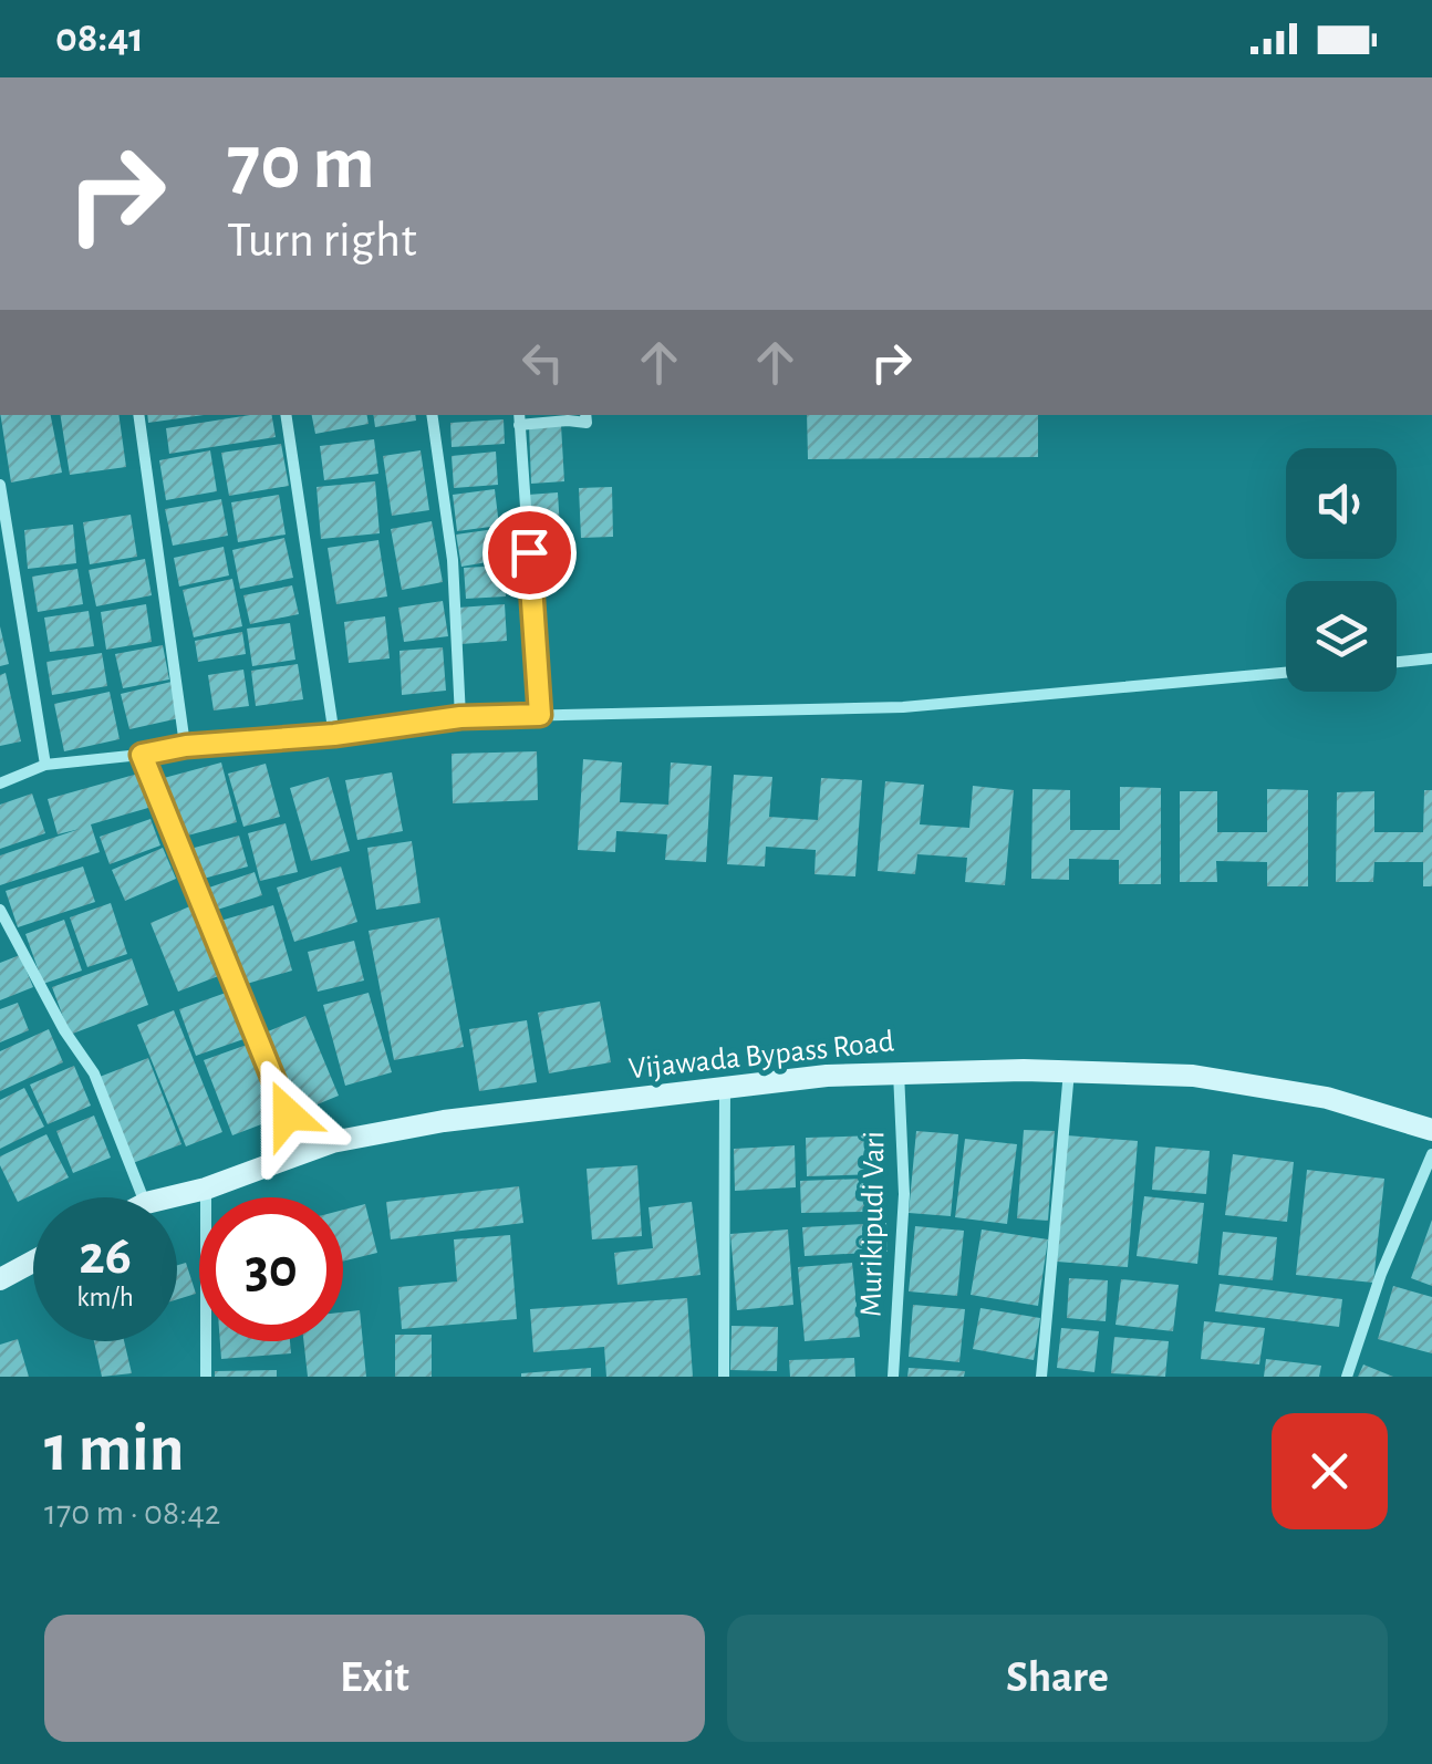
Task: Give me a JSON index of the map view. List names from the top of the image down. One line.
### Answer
{"streets":{"main road":["Vijawada Bypass Road"],"street":["Murikipudi Vari"]},"crossings":[["Vijawada Bypass Road","Murikipudi Vari"]],"page":{"status":"08:41","turn":["70 m","Turn right"],"speed":"26 km/h","limit":"30","heading":["1 min","170 m · 08:42"],"buttons":["Exit","Share"]}}
